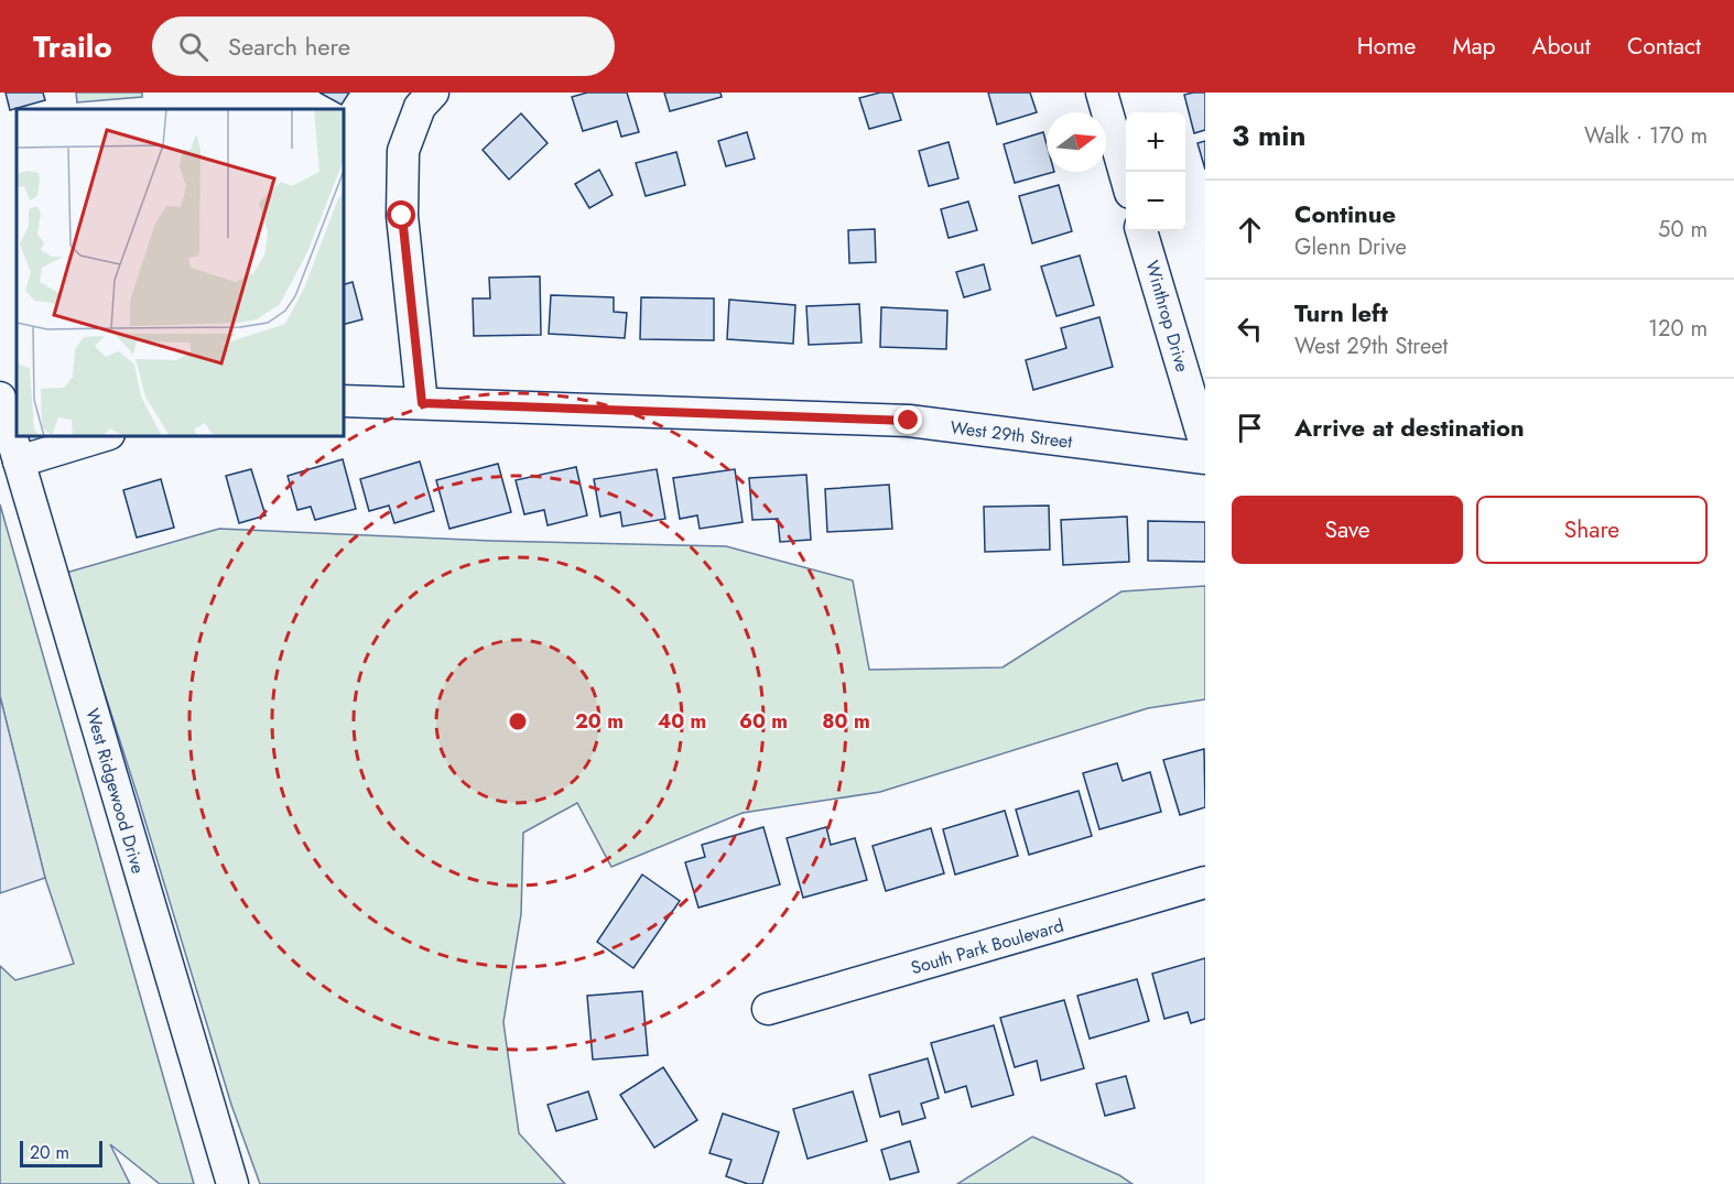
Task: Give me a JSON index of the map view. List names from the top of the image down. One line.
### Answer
{"streets":{"street":["Winthrop Drive","West 29th Street","West Ridgewood Drive","South Park Boulevard"]},"scale_bar":"20 m","north":"right","page":{"header":"Trailo","search":"Search here","nav":["Home","Map","About","Contact"],"heading":["3 min","Walk · 170 m"],"map_buttons":["+","−"],"list":[["Continue","Glenn Drive","50 m"],["Turn left","West 29th Street","120 m"],"Arrive at destination"],"buttons":["Save","Share"],"scale":"20 m"},"rings":["20 m","40 m","60 m","80 m"]}
